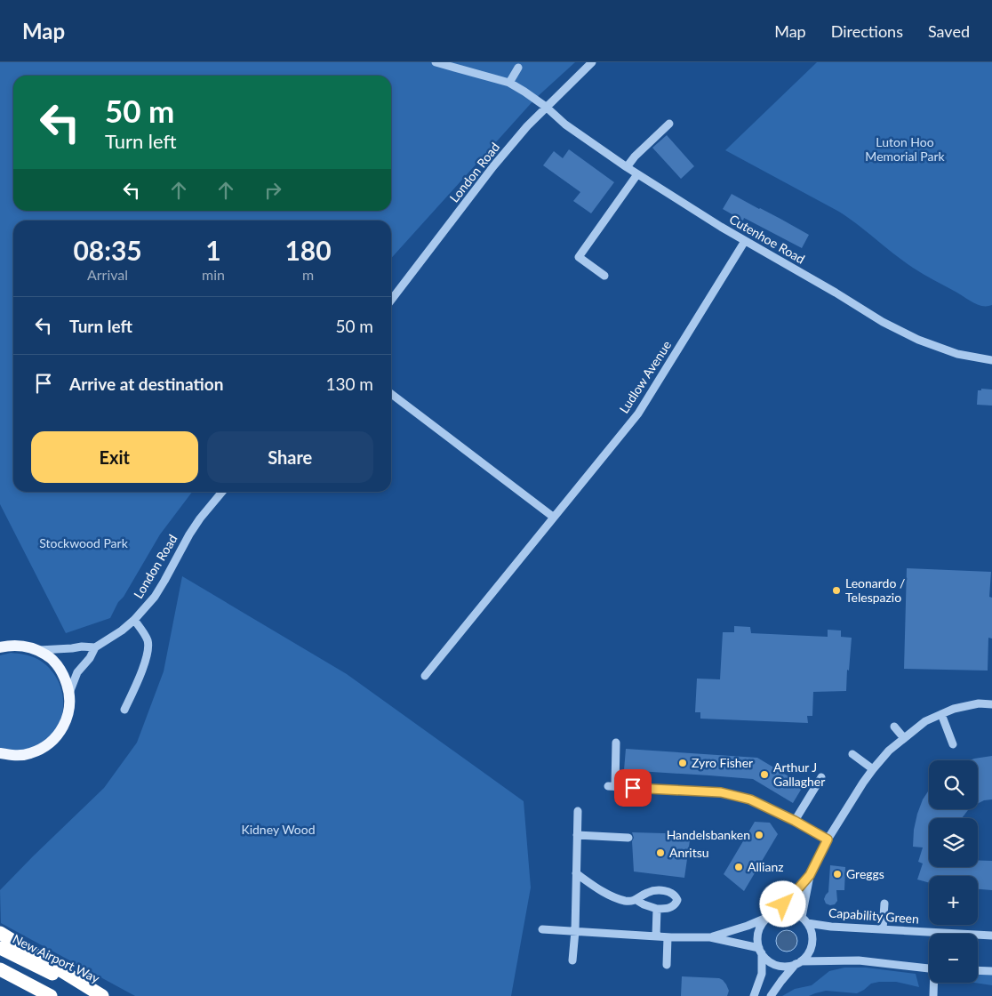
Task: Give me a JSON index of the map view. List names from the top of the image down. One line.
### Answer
{"streets":{"highway":["New Airport Way"],"street":["London Road","Cutenhoe Road","Ludlow Avenue","Capability Green"]},"crossings":[["London Road","Cutenhoe Road"],["Cutenhoe Road","Ludlow Avenue"]],"parks":["Luton Hoo Memorial Park","Stockwood Park","Kidney Wood"],"places":["Leonardo / Telespazio","Zyro Fisher","Arthur J Gallagher","Handelsbanken","Anritsu","Allianz","Greggs"],"page":{"header":"Map","nav":["Map","Directions","Saved"],"turn":["50 m","Turn left"],"eta":["08:35","Arrival","1","min","180","m"],"list":[{"name":"Turn left","value":"50 m"},{"name":"Arrive at destination","value":"130 m"}],"buttons":["Exit","Share"],"map_buttons":["+","−"]}}
